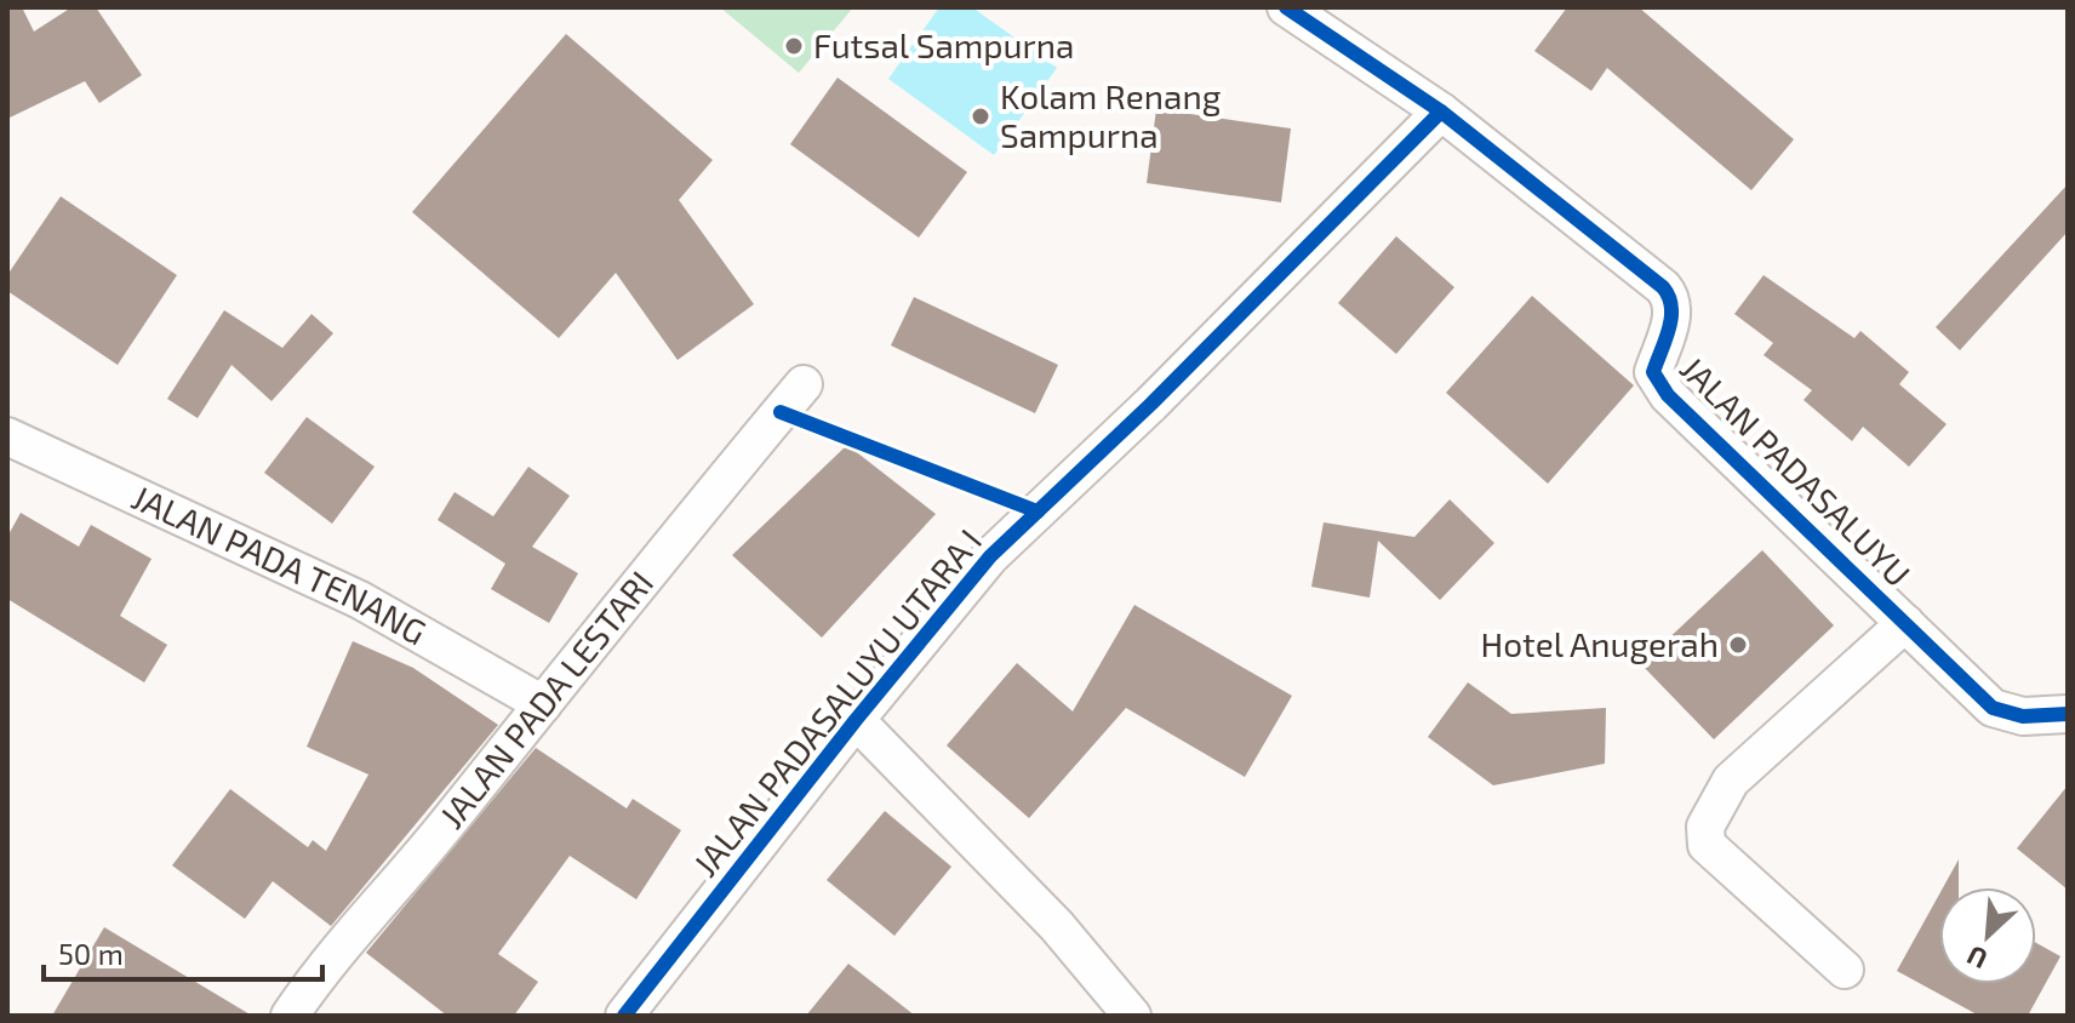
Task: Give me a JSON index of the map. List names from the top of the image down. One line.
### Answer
{"streets":{"street":["JALAN PADASALUYU","JALAN PADA TENANG","JALAN PADA LESTARI","JALAN PADASALUYU UTARA I"]},"crossings":[["JALAN PADASALUYU","JALAN PADASALUYU UTARA I"],["JALAN PADA TENANG","JALAN PADA LESTARI"]],"places":["Futsal Sampurna","Kolam Renang Sampurna","Hotel Anugerah"],"scale_bar":"50 m","north":"bottom left"}
